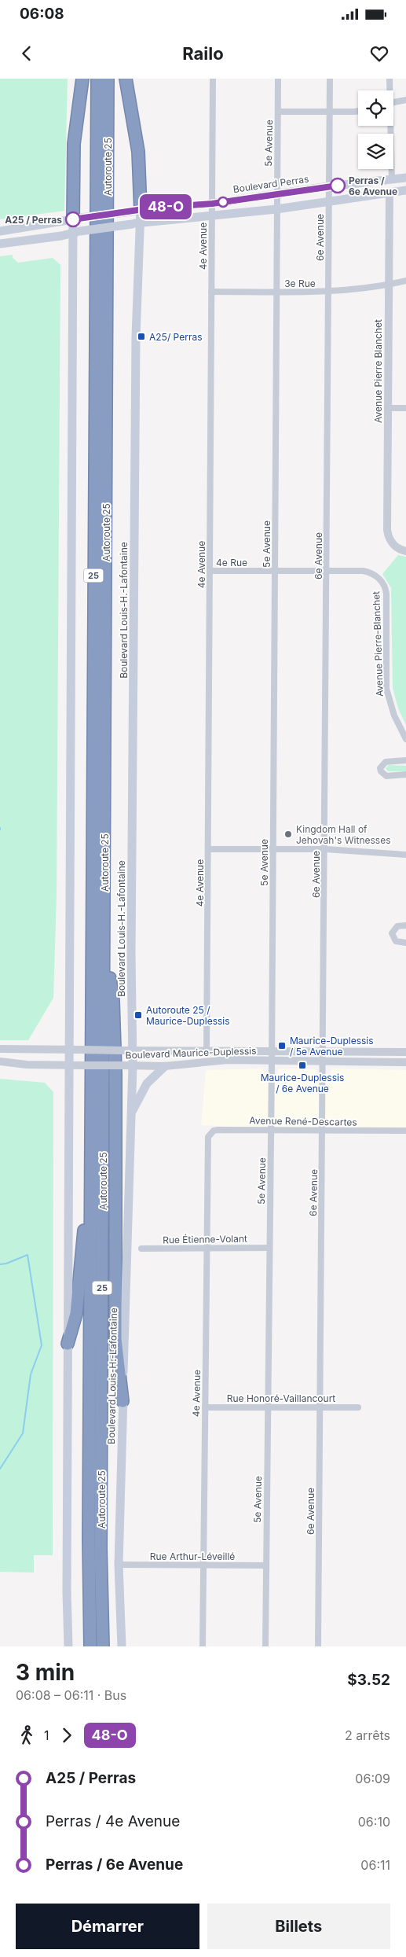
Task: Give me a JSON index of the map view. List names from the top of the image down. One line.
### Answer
{"streets":{"highway":["Autoroute 25","25"],"main road":["Boulevard Perras","Boulevard Louis-H.-Lafontaine"],"street":["5e Avenue","6e Avenue","4e Avenue","3e Rue","Avenue Pierre Blanchet","4e Rue","Avenue Pierre-Blanchet","Boulevard Maurice-Duplessis","Avenue René-Descartes","Rue Étienne-Volant","Rue Honoré-Vaillancourt","Rue Arthur-Léveillé"]},"crossings":[["5e Avenue","Boulevard Perras"],["5e Avenue","3e Rue"],["5e Avenue","4e Rue"],["5e Avenue","Boulevard Maurice-Duplessis"],["5e Avenue","Avenue René-Descartes"],["5e Avenue","Rue Étienne-Volant"],["5e Avenue","Rue Honoré-Vaillancourt"],["5e Avenue","Rue Arthur-Léveillé"],["Boulevard Perras","6e Avenue"],["Boulevard Perras","4e Avenue"],["Boulevard Perras","Boulevard Louis-H.-Lafontaine"],["6e Avenue","3e Rue"],["6e Avenue","4e Rue"],["6e Avenue","Boulevard Maurice-Duplessis"],["6e Avenue","Avenue René-Descartes"],["6e Avenue","Rue Honoré-Vaillancourt"],["4e Avenue","3e Rue"],["4e Avenue","4e Rue"],["4e Avenue","Boulevard Maurice-Duplessis"],["4e Avenue","Avenue René-Descartes"],["4e Avenue","Rue Étienne-Volant"],["4e Avenue","Rue Honoré-Vaillancourt"],["4e Avenue","Rue Arthur-Léveillé"],["3e Rue","Avenue Pierre Blanchet"],["4e Rue","Avenue Pierre-Blanchet"],["Boulevard Louis-H.-Lafontaine","Boulevard Maurice-Duplessis"],["Boulevard Louis-H.-Lafontaine","Rue Arthur-Léveillé"]],"places":{"other":["Perras / 6e Avenue","A25 / Perras","Kingdom Hall of Jehovah's Witnesses"],"transit":["A25/ Perras","Autoroute 25 / Maurice-Duplessis","Maurice-Duplessis / 5e Avenue","Maurice-Duplessis / 6e Avenue"]},"lines":["bus line 48-O"],"page":{"status":"06:08","header":"Railo","on_map":"48-O","heading":["3 min","06:08 – 06:11 · Bus","$3.52"],"legs":["1","48-O","2 arrêts"],"list":[{"name":"A25 / Perras","value":"06:09"},{"name":"Perras / 4e Avenue","value":"06:10"},{"name":"Perras / 6e Avenue","value":"06:11"}],"buttons":["Démarrer","Billets"]}}
